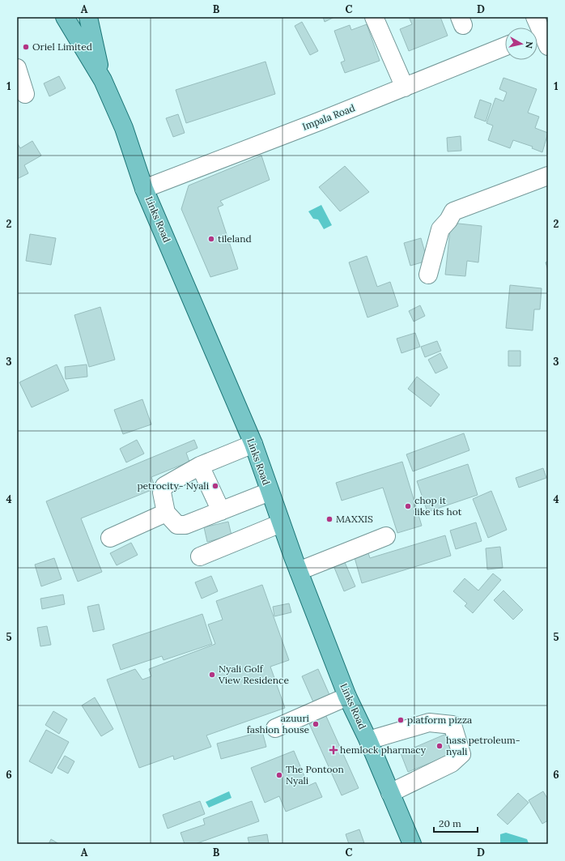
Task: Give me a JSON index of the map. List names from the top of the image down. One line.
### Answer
{"streets":{"main road":["Links Road"],"street":["Impala Road"]},"crossings":[["Impala Road","Links Road"]],"places":{"other":["Oriel Limited","tileland","petrocity- Nyali","chop it like its hot","MAXXIS","Nyali Golf View Residence","platform pizza","azuuri fashion house","hass petroleum- nyali","The Pontoon Nyali"],"health":["hemlock pharmacy"]},"scale_bar":"20 m","north":"right","grid":{"columns":["A","B","C","D"],"rows":["1","2","3","4","5","6"]}}
